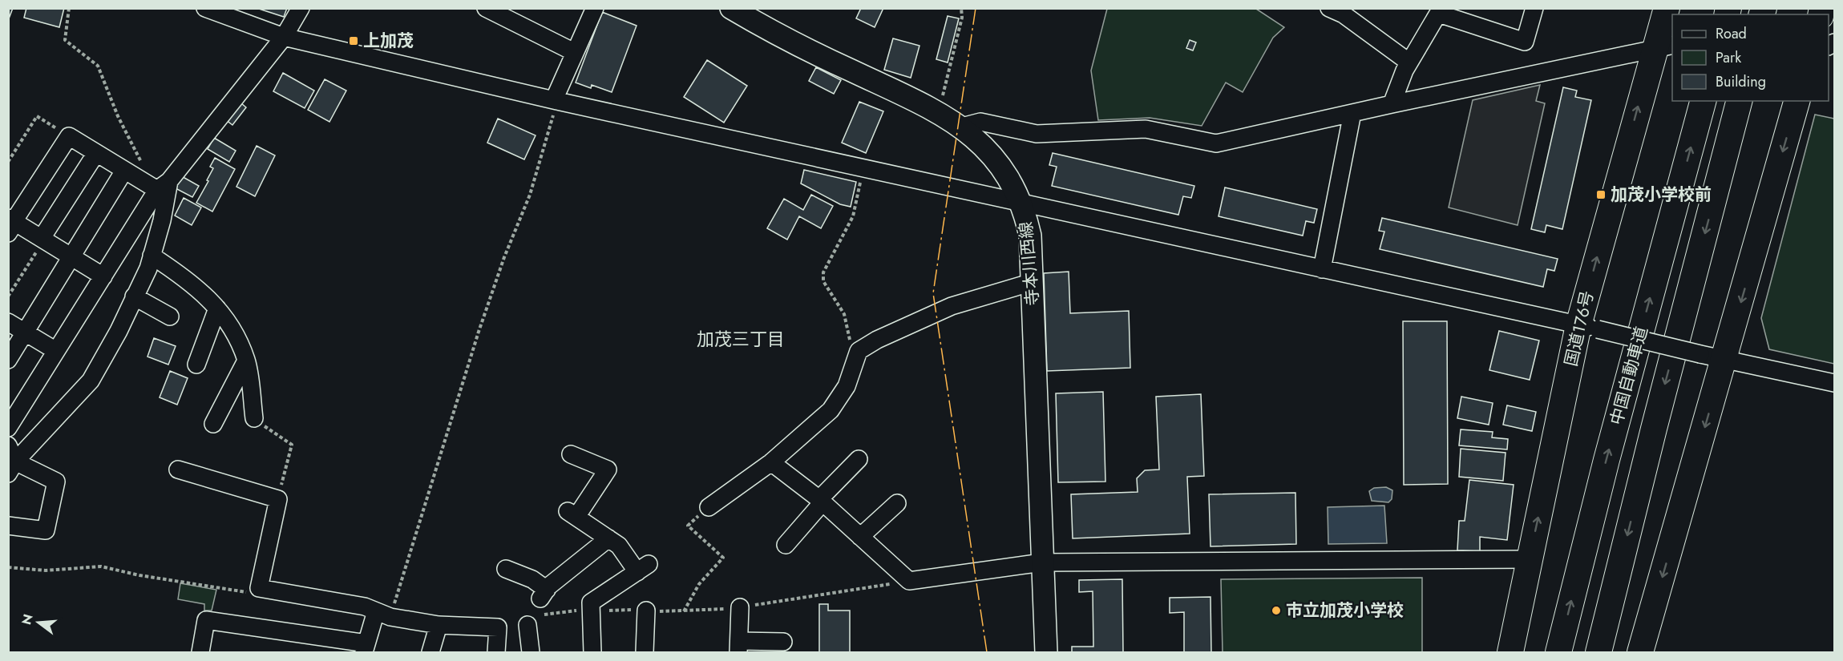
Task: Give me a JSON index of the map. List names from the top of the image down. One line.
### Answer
{"streets":{"highway":["国道176号","中国自動車道"],"main road":["寺本川西線"]},"districts":["加茂三丁目"],"places":{"transit":["上加茂","加茂小学校前"],"other":["市立加茂小学校"]},"legend":["Road","Park","Building"],"north":"left"}
